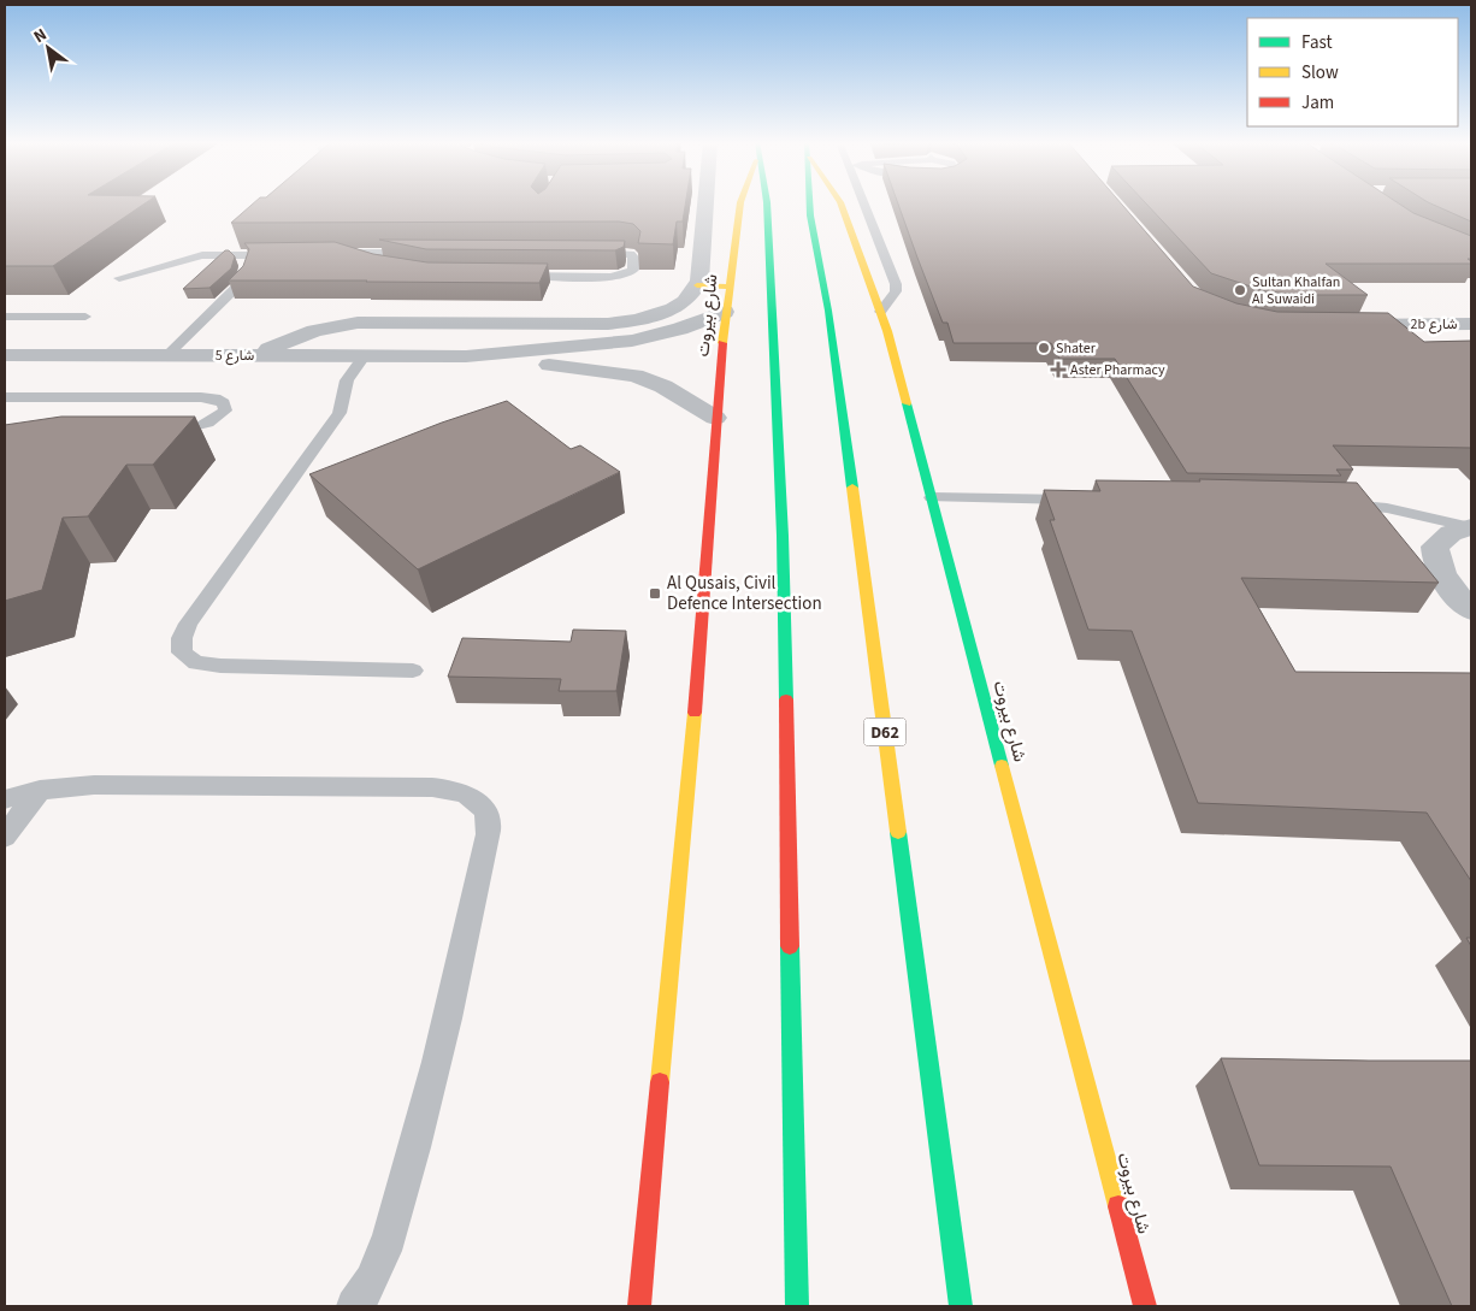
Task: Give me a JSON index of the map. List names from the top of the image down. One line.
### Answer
{"streets":{"main road":["شارع بيروت","D62"],"street":["2b شارع","شارع 5"]},"crossings":[["شارع بيروت","شارع 5"]],"places":{"other":["Sultan Khalfan Al Suwaidi","Shater"],"health":["Aster Pharmacy"],"transit":["Al Qusais, Civil Defence Intersection"]},"legend":["Fast","Slow","Jam"],"north":"top left"}
